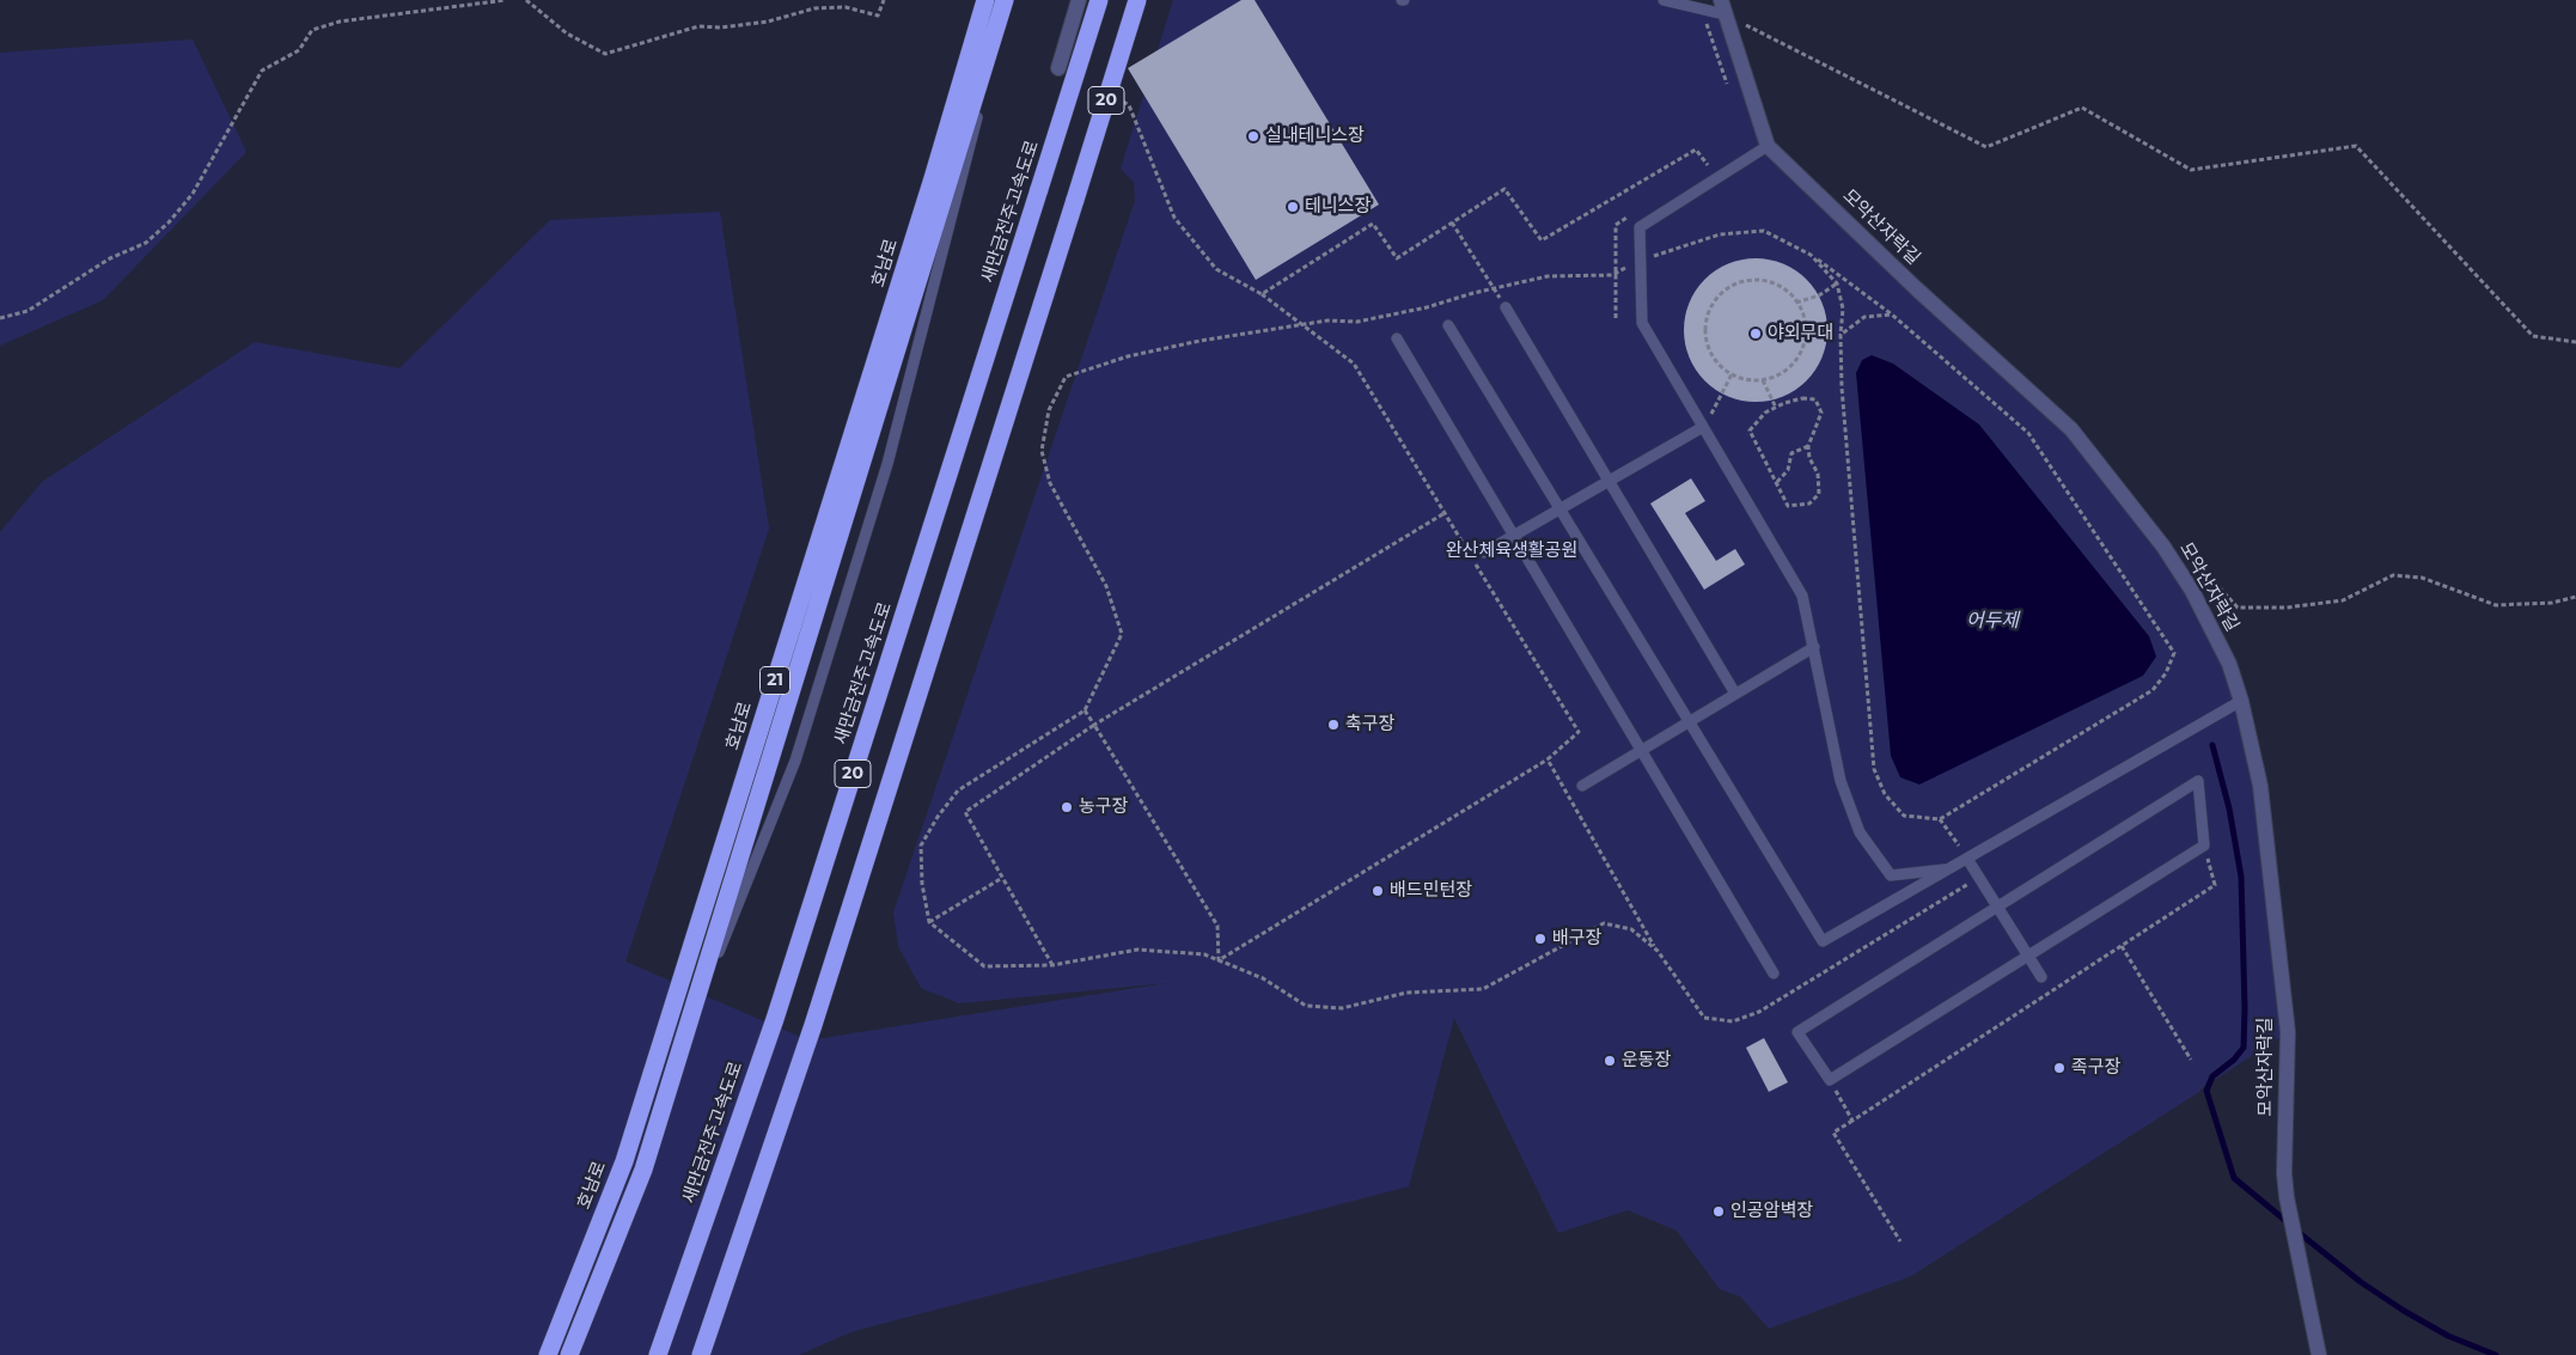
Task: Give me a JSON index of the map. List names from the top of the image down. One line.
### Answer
{"streets":{"highway":["20","새만금전주고속도로","호남로","21"],"street":["모악산자락길"]},"water":["어두제"],"parks":["완산체육생활공원"],"places":["실내테니스장","테니스장","야외무대","축구장","농구장","배드민턴장","배구장","운동장","족구장","인공암벽장"]}
